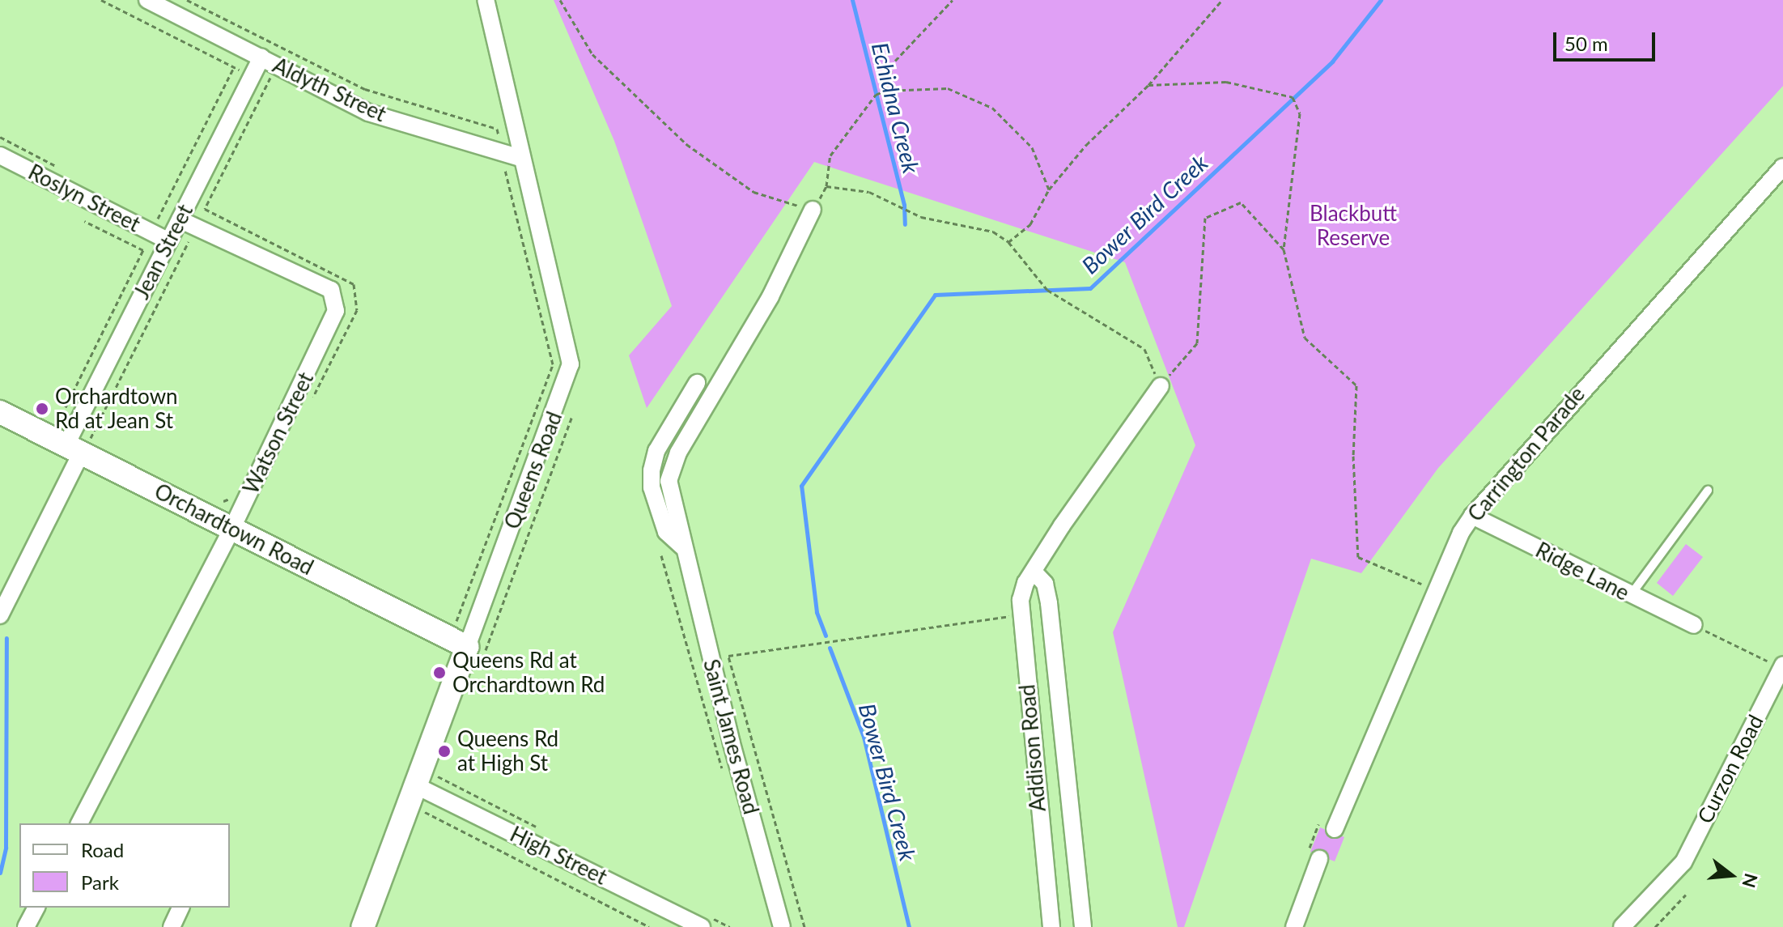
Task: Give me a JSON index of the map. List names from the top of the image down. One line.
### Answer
{"streets":{"street":["Aldyth Street","Roslyn Street","Jean Street","Watson Street","Carrington Parade","Queens Road","Orchardtown Road","Ridge Lane","Saint James Road","Addison Road","Curzon Road","High Street"]},"crossings":[["Aldyth Street","Jean Street"],["Aldyth Street","Queens Road"],["Roslyn Street","Jean Street"],["Jean Street","Watson Street"],["Jean Street","Orchardtown Road"],["Watson Street","Orchardtown Road"],["Carrington Parade","Ridge Lane"],["Queens Road","Orchardtown Road"],["Queens Road","High Street"]],"water":["Echidna Creek","Bower Bird Creek"],"parks":["Blackbutt Reserve"],"places":["Orchardtown Rd at Jean St","Queens Rd at Orchardtown Rd","Queens Rd at High St"],"legend":["Road","Park"],"scale_bar":"50 m","north":"right"}
